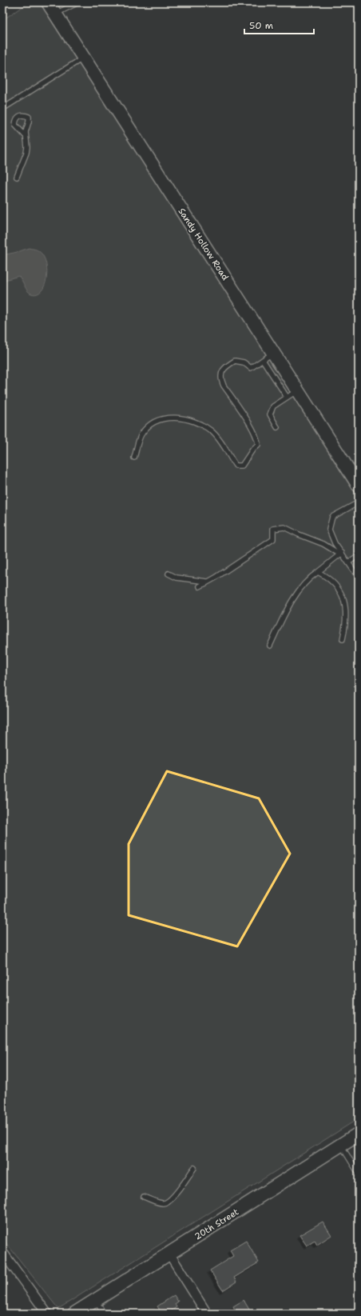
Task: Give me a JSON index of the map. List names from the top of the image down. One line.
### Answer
{"streets":{"street":["Sandy Hollow Road","20th Street"]},"scale_bar":"50 m"}
